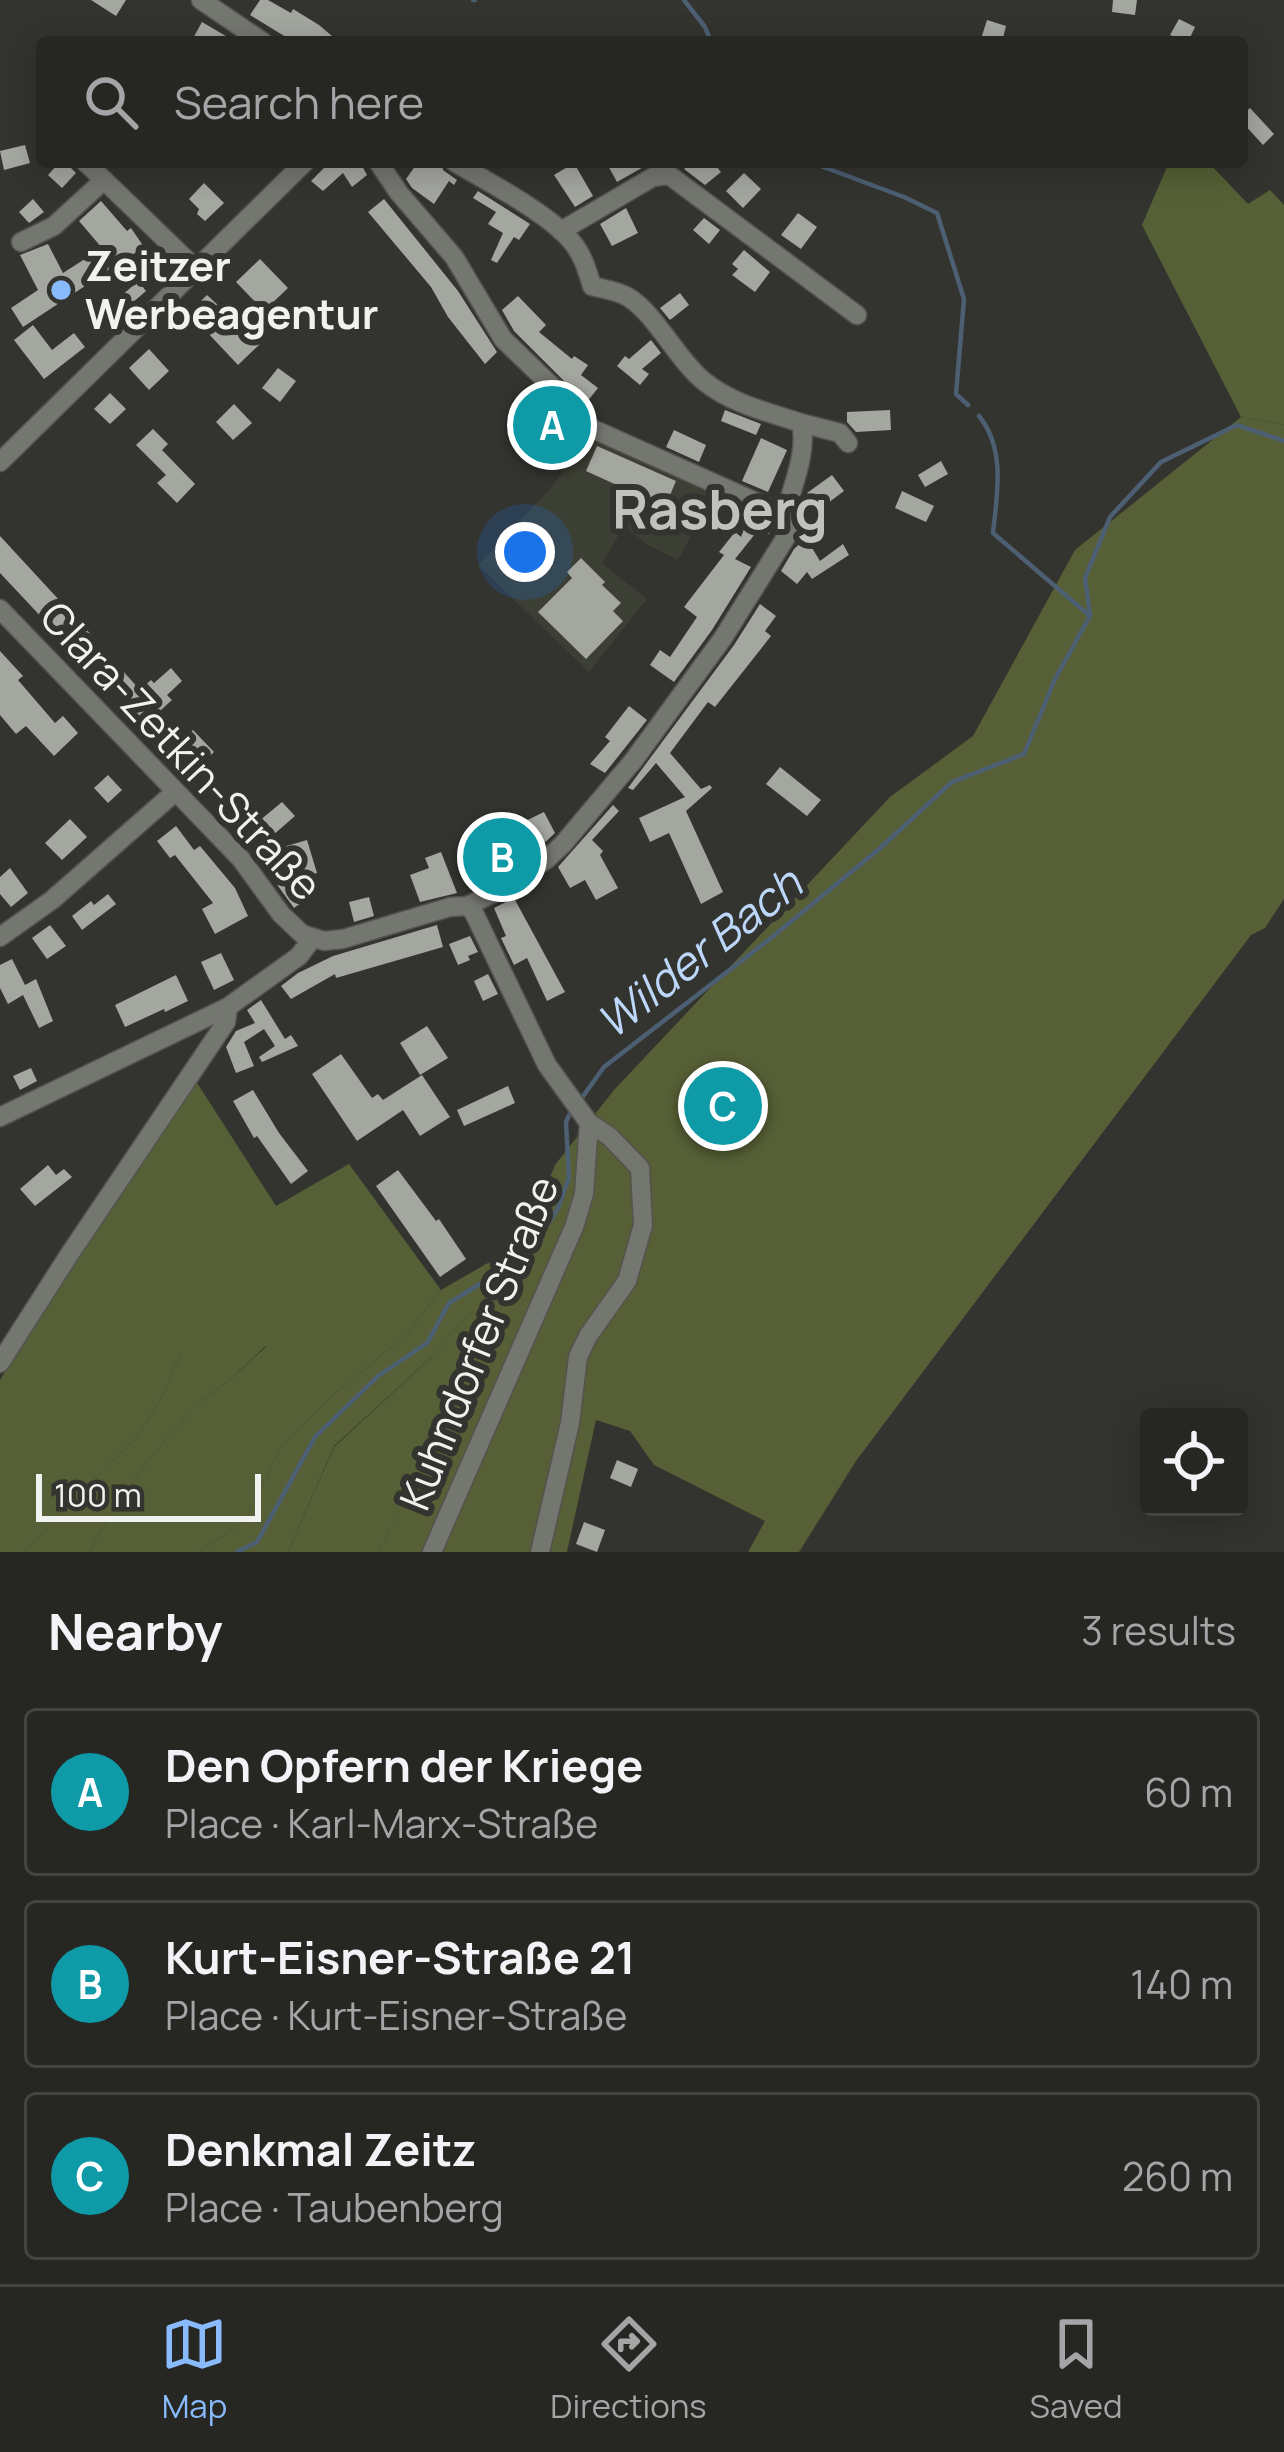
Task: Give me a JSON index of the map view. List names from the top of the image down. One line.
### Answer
{"streets":{"street":["Clara-Zetkin-Straße","Kuhndorfer Straße"]},"districts":["Rasberg"],"water":["Wilder Bach"],"places":["Zeitzer Werbeagentur"],"scale_bar":"100 m","page":{"search":"Search here","pins":["A","B","C"],"scale":"100 m","heading":["Nearby","3 results"],"list":[{"mark":"A","name":"Den Opfern der Kriege","note":"Place · Karl-Marx-Straße","value":"60 m"},{"mark":"B","name":"Kurt-Eisner-Straße 21","note":"Place · Kurt-Eisner-Straße","value":"140 m"},{"mark":"C","name":"Denkmal Zeitz","note":"Place · Taubenberg","value":"260 m"}],"nav":["Map","Directions","Saved"]}}
